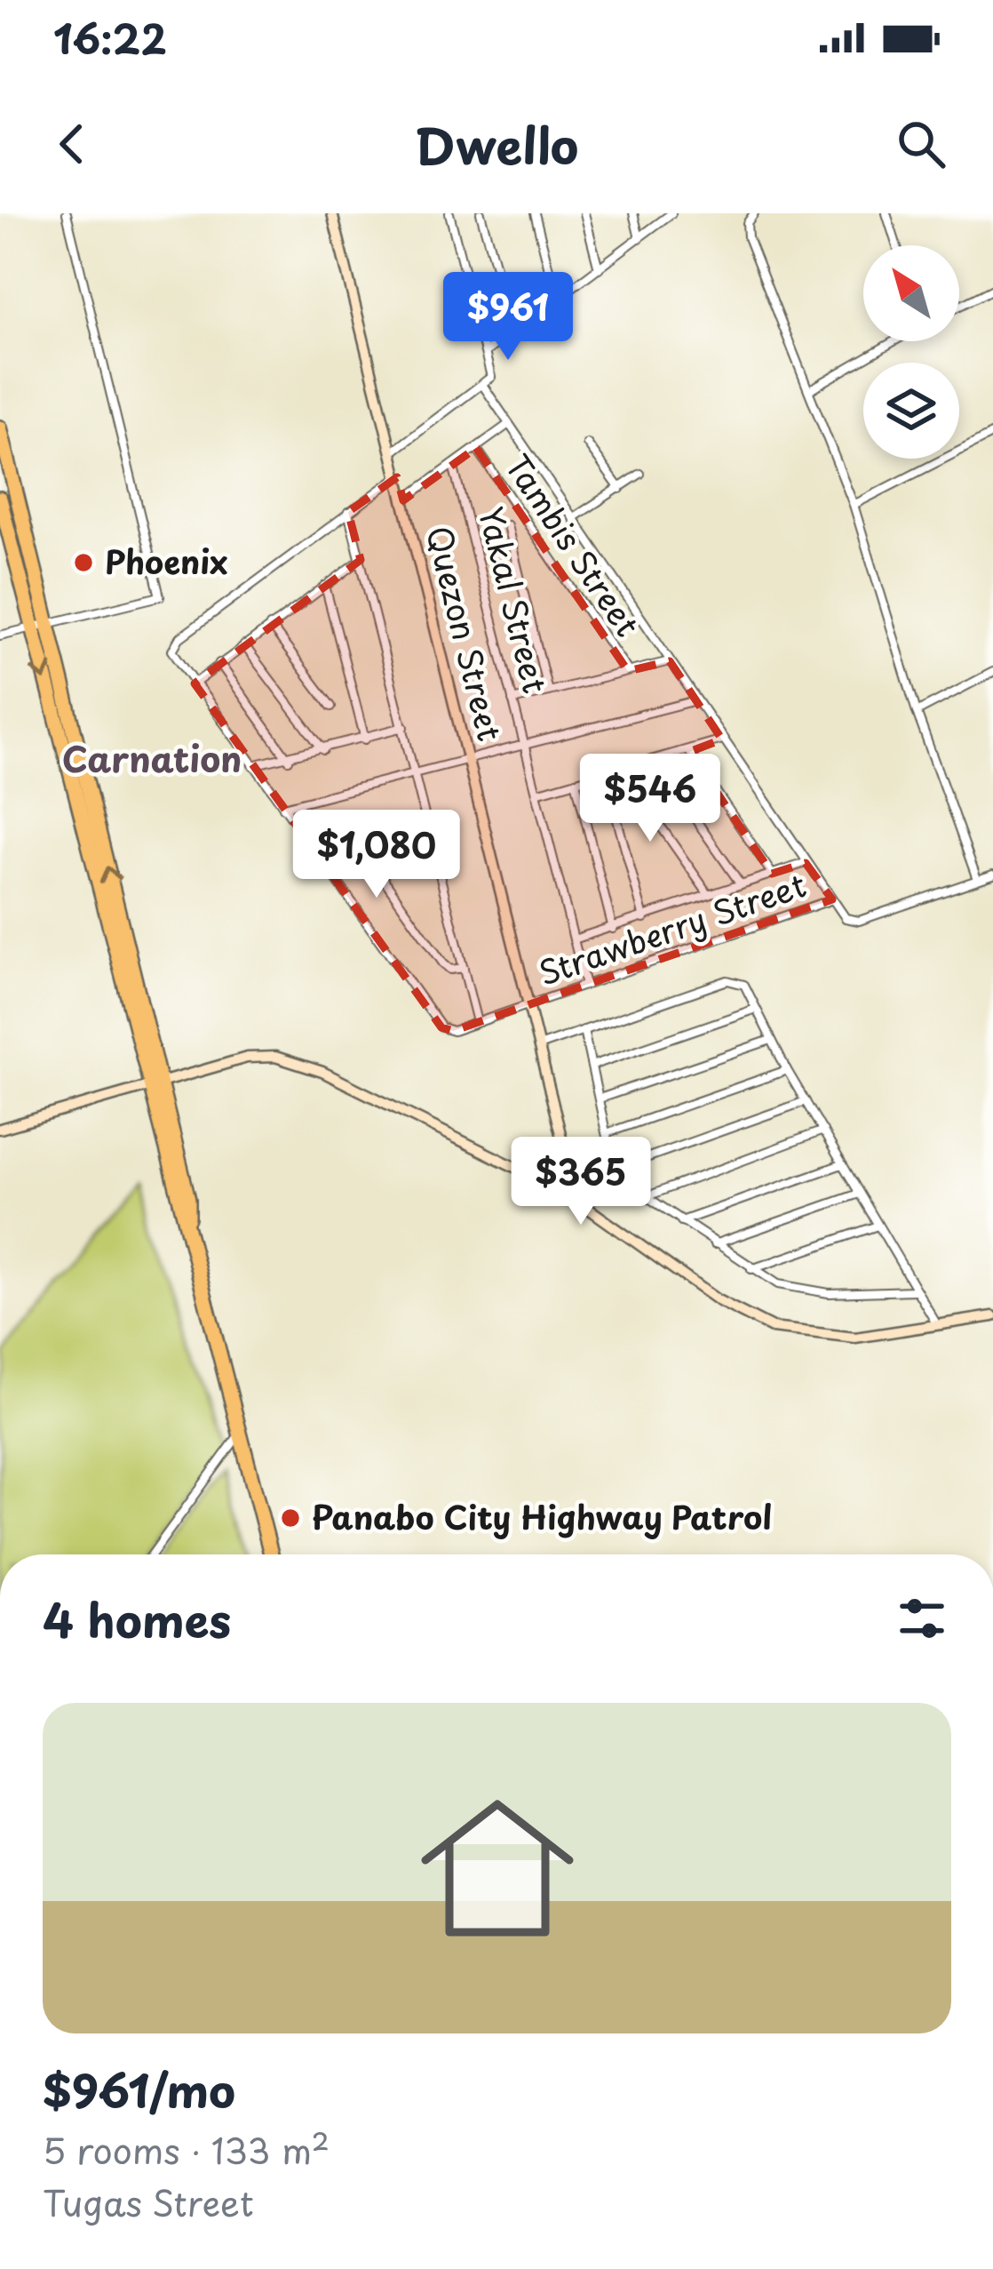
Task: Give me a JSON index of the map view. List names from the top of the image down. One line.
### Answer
{"streets":{"street":["Tambis Street","Yakal Street","Quezon Street","Strawberry Street"]},"crossings":[["Yakal Street","Strawberry Street"],["Quezon Street","Strawberry Street"]],"districts":["Carnation"],"places":["Phoenix","Panabo City Highway Patrol"],"north":"top left","page":{"status":"16:22","header":"Dwello","price":["$961","$546","$1,080","$365"],"heading":"4 homes","list":[{"name":"$961/mo","note":"5 rooms · 133 m² · Tugas Street"}]}}
